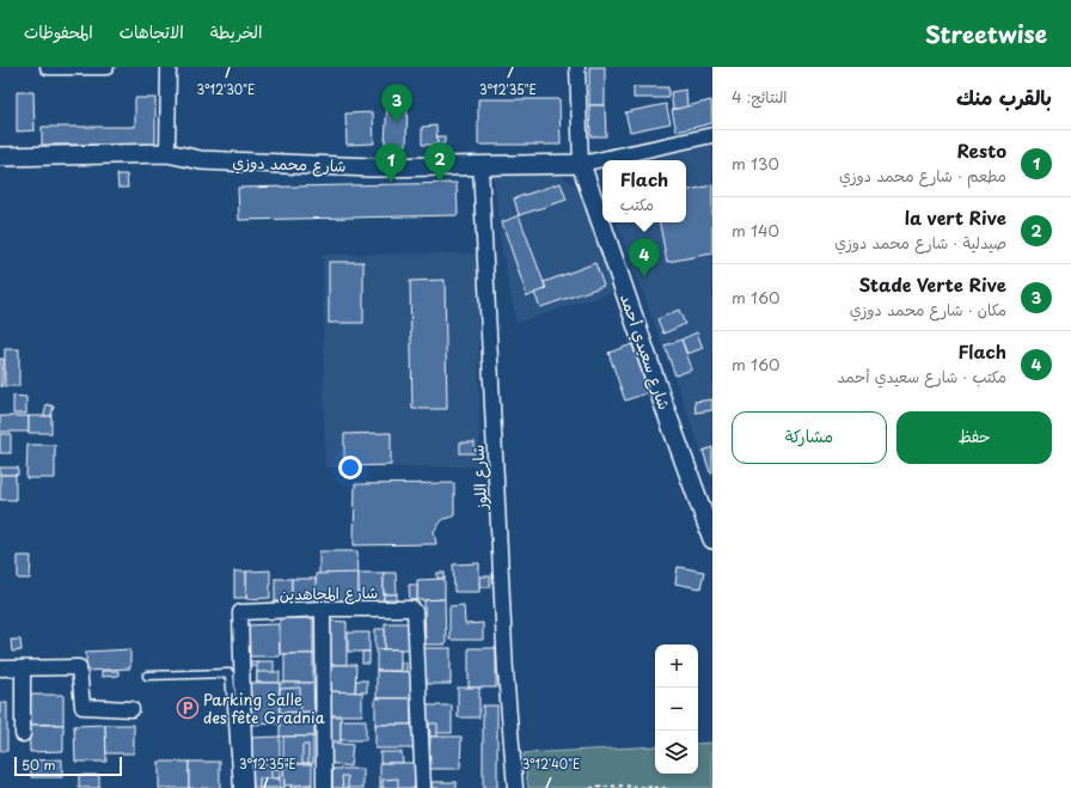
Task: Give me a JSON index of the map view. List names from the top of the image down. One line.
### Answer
{"streets":{"street":["شارع محمد دوزي","شارع سعيدي أحمد","شارع اللوز","شارع المجاهدين"]},"crossings":[["شارع محمد دوزي","شارع سعيدي أحمد"],["شارع محمد دوزي","شارع اللوز"]],"places":{"parking":["Parking Salle des fête Gradnia"]},"scale_bar":"50 m","page":{"header":"Streetwise","nav":["الخريطة","الاتجاهات","المحفوظات"],"heading":["بالقرب منك","النتائج: 4"],"pins":["3","2","1","4"],"list":[{"mark":"1","name":"Resto","note":"مطعم · شارع محمد دوزي","value":"130 m"},{"mark":"2","name":"la vert Rive","note":"صيدلية · شارع محمد دوزي","value":"140 m"},{"mark":"3","name":"Stade Verte Rive","note":"مكان · شارع محمد دوزي","value":"160 m"},{"mark":"4","name":"Flach","note":"مكتب · شارع سعيدي أحمد","value":"160 m"}],"popup":["Flach","مكتب"],"buttons":["حفظ","مشاركة"],"map_buttons":["+","−"],"scale":"50 m"},"coordinates":["3°12'30\"E","3°12'35\"E","3°12'40\"E"]}
